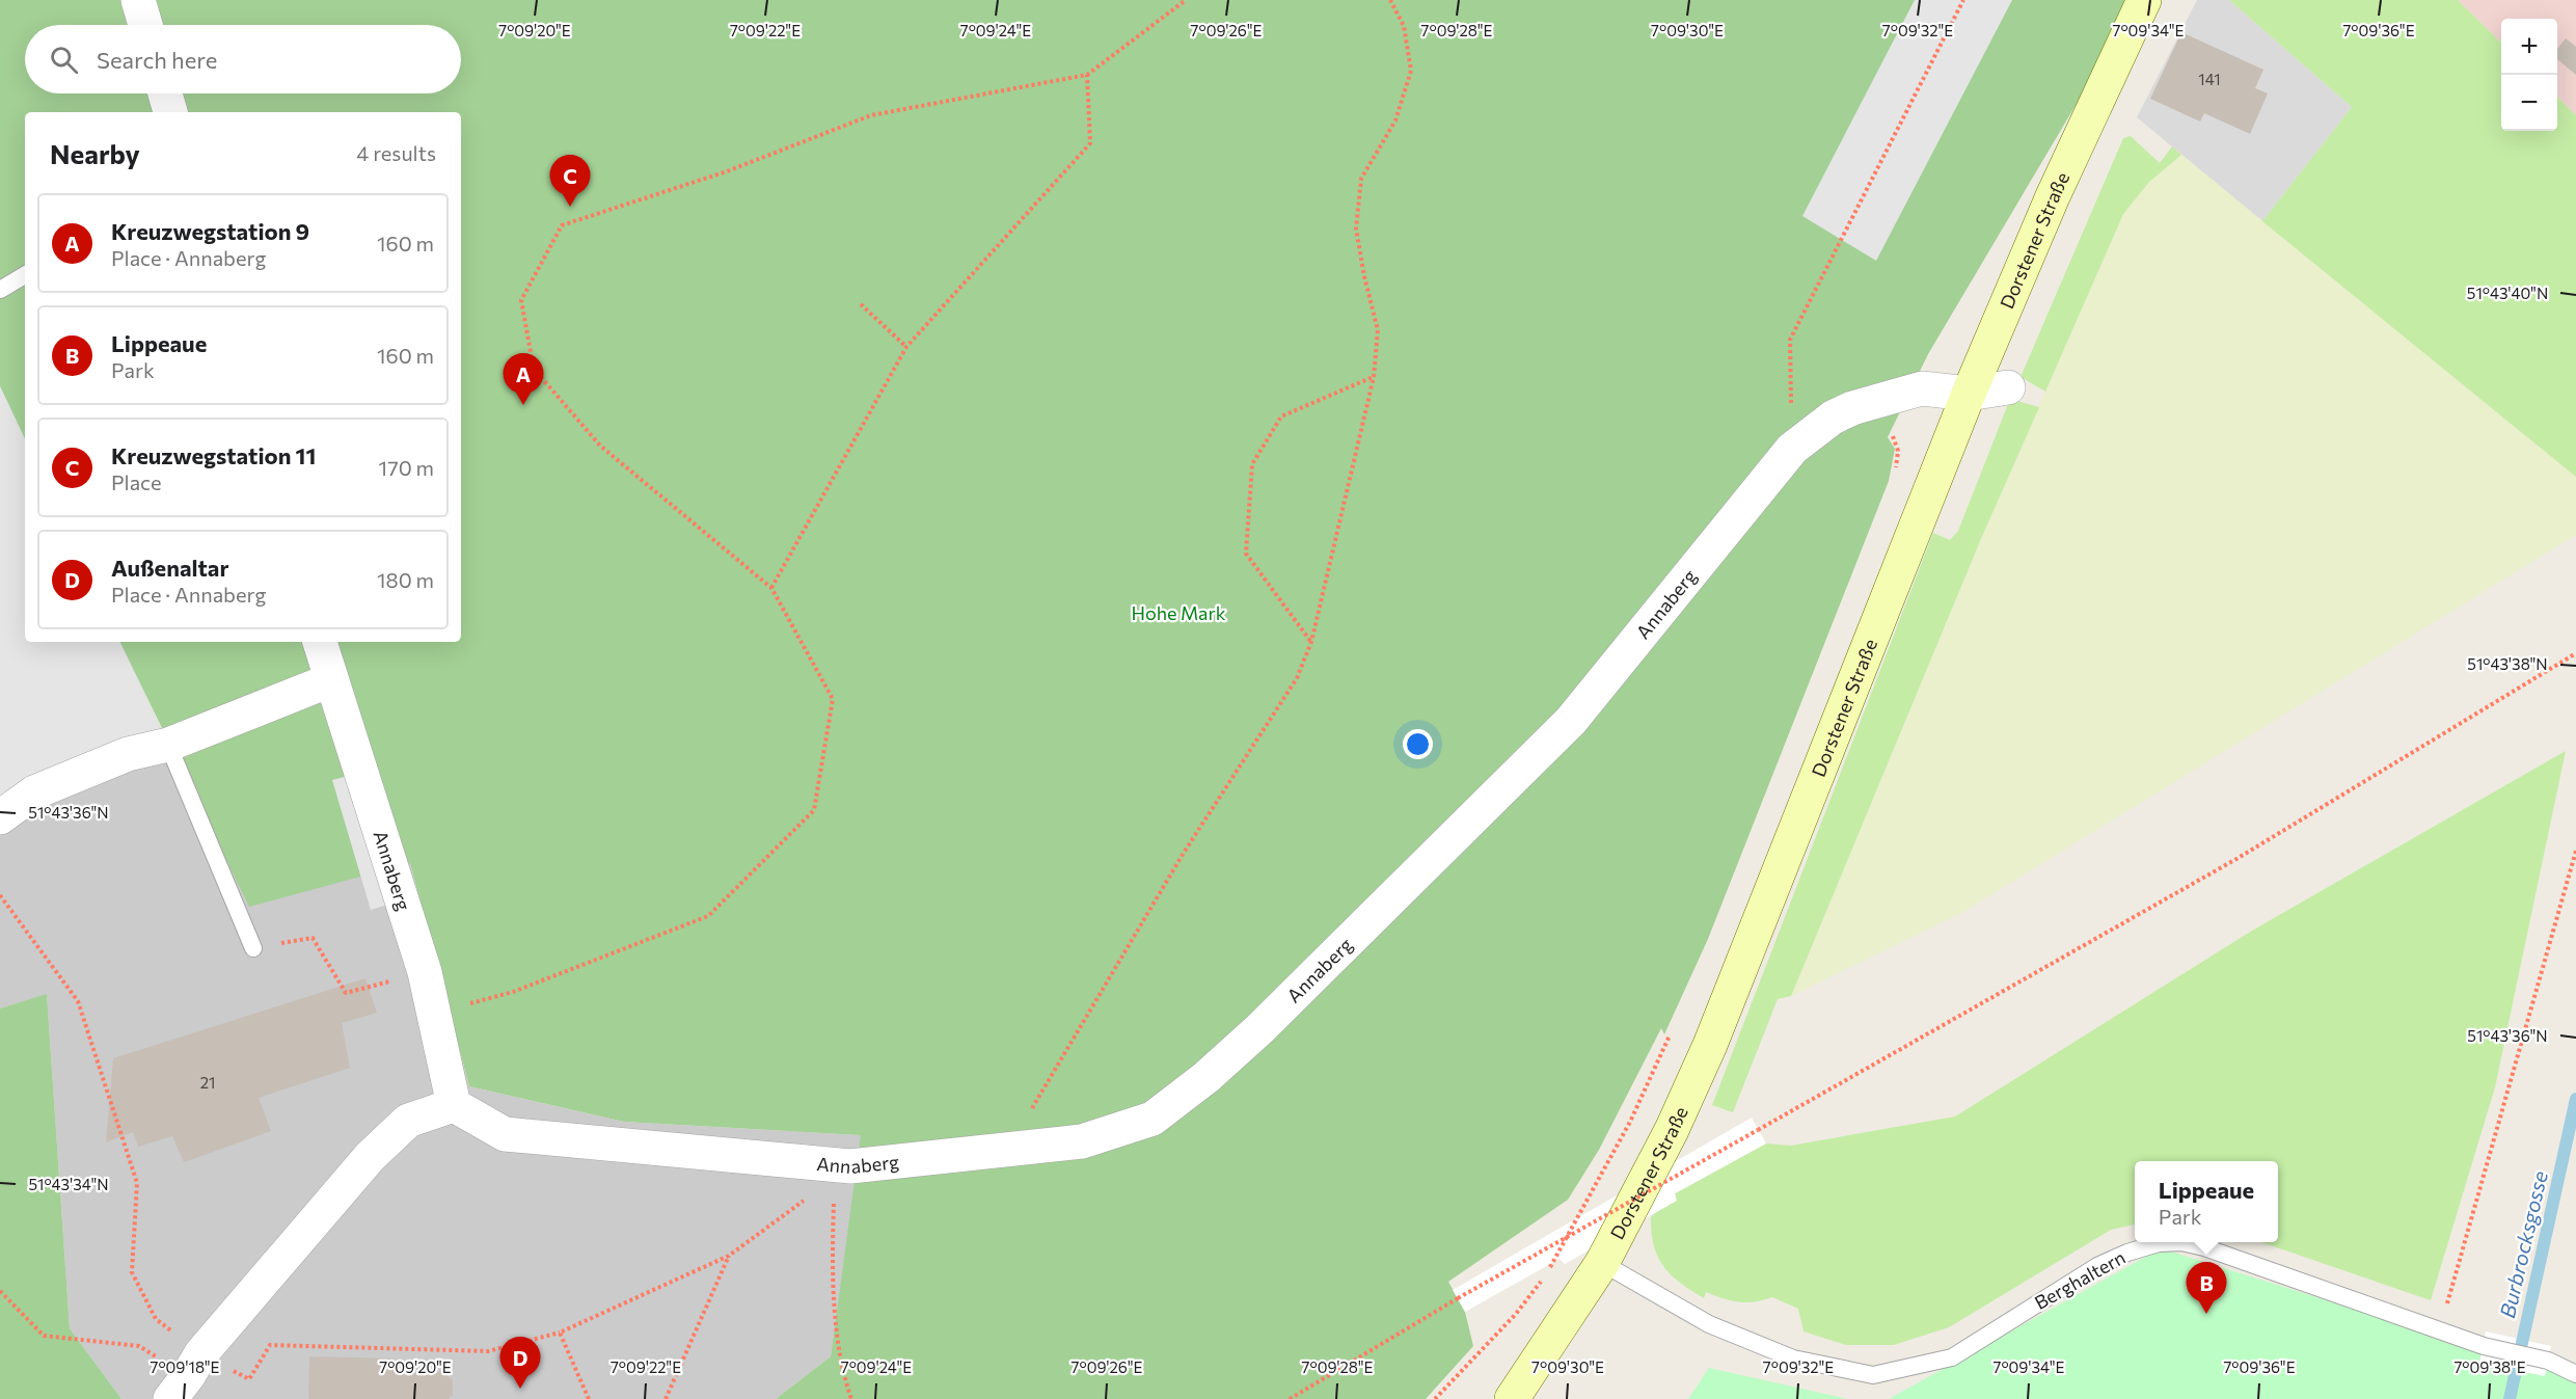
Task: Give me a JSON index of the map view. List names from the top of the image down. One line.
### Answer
{"streets":{"main road":["Dorstener Straße"],"street":["Annaberg"],"lane":["Berghaltern"]},"crossings":[["Dorstener Straße","Annaberg"],["Dorstener Straße","Berghaltern"]],"water":["Burbrocksgosse"],"parks":["Hohe Mark"],"house_numbers":["141","21"],"page":{"map_buttons":["+","−"],"search":"Search here","heading":["Nearby","4 results"],"pins":["C","A","B","D"],"list":[{"mark":"A","name":"Kreuzwegstation 9","note":"Place · Annaberg","value":"160 m"},{"mark":"B","name":"Lippeaue","note":"Park","value":"160 m"},{"mark":"C","name":"Kreuzwegstation 11","note":"Place","value":"170 m"},{"mark":"D","name":"Außenaltar","note":"Place · Annaberg","value":"180 m"}],"popup":["Lippeaue","Park"]},"coordinates":["7°09'20\"E","7°09'22\"E","7°09'24\"E","7°09'26\"E","7°09'28\"E","7°09'30\"E","7°09'32\"E","7°09'34\"E","7°09'36\"E","51°43'40\"N","51°43'38\"N","51°43'36\"N","51°43'34\"N","7°09'18\"E","7°09'38\"E"]}
